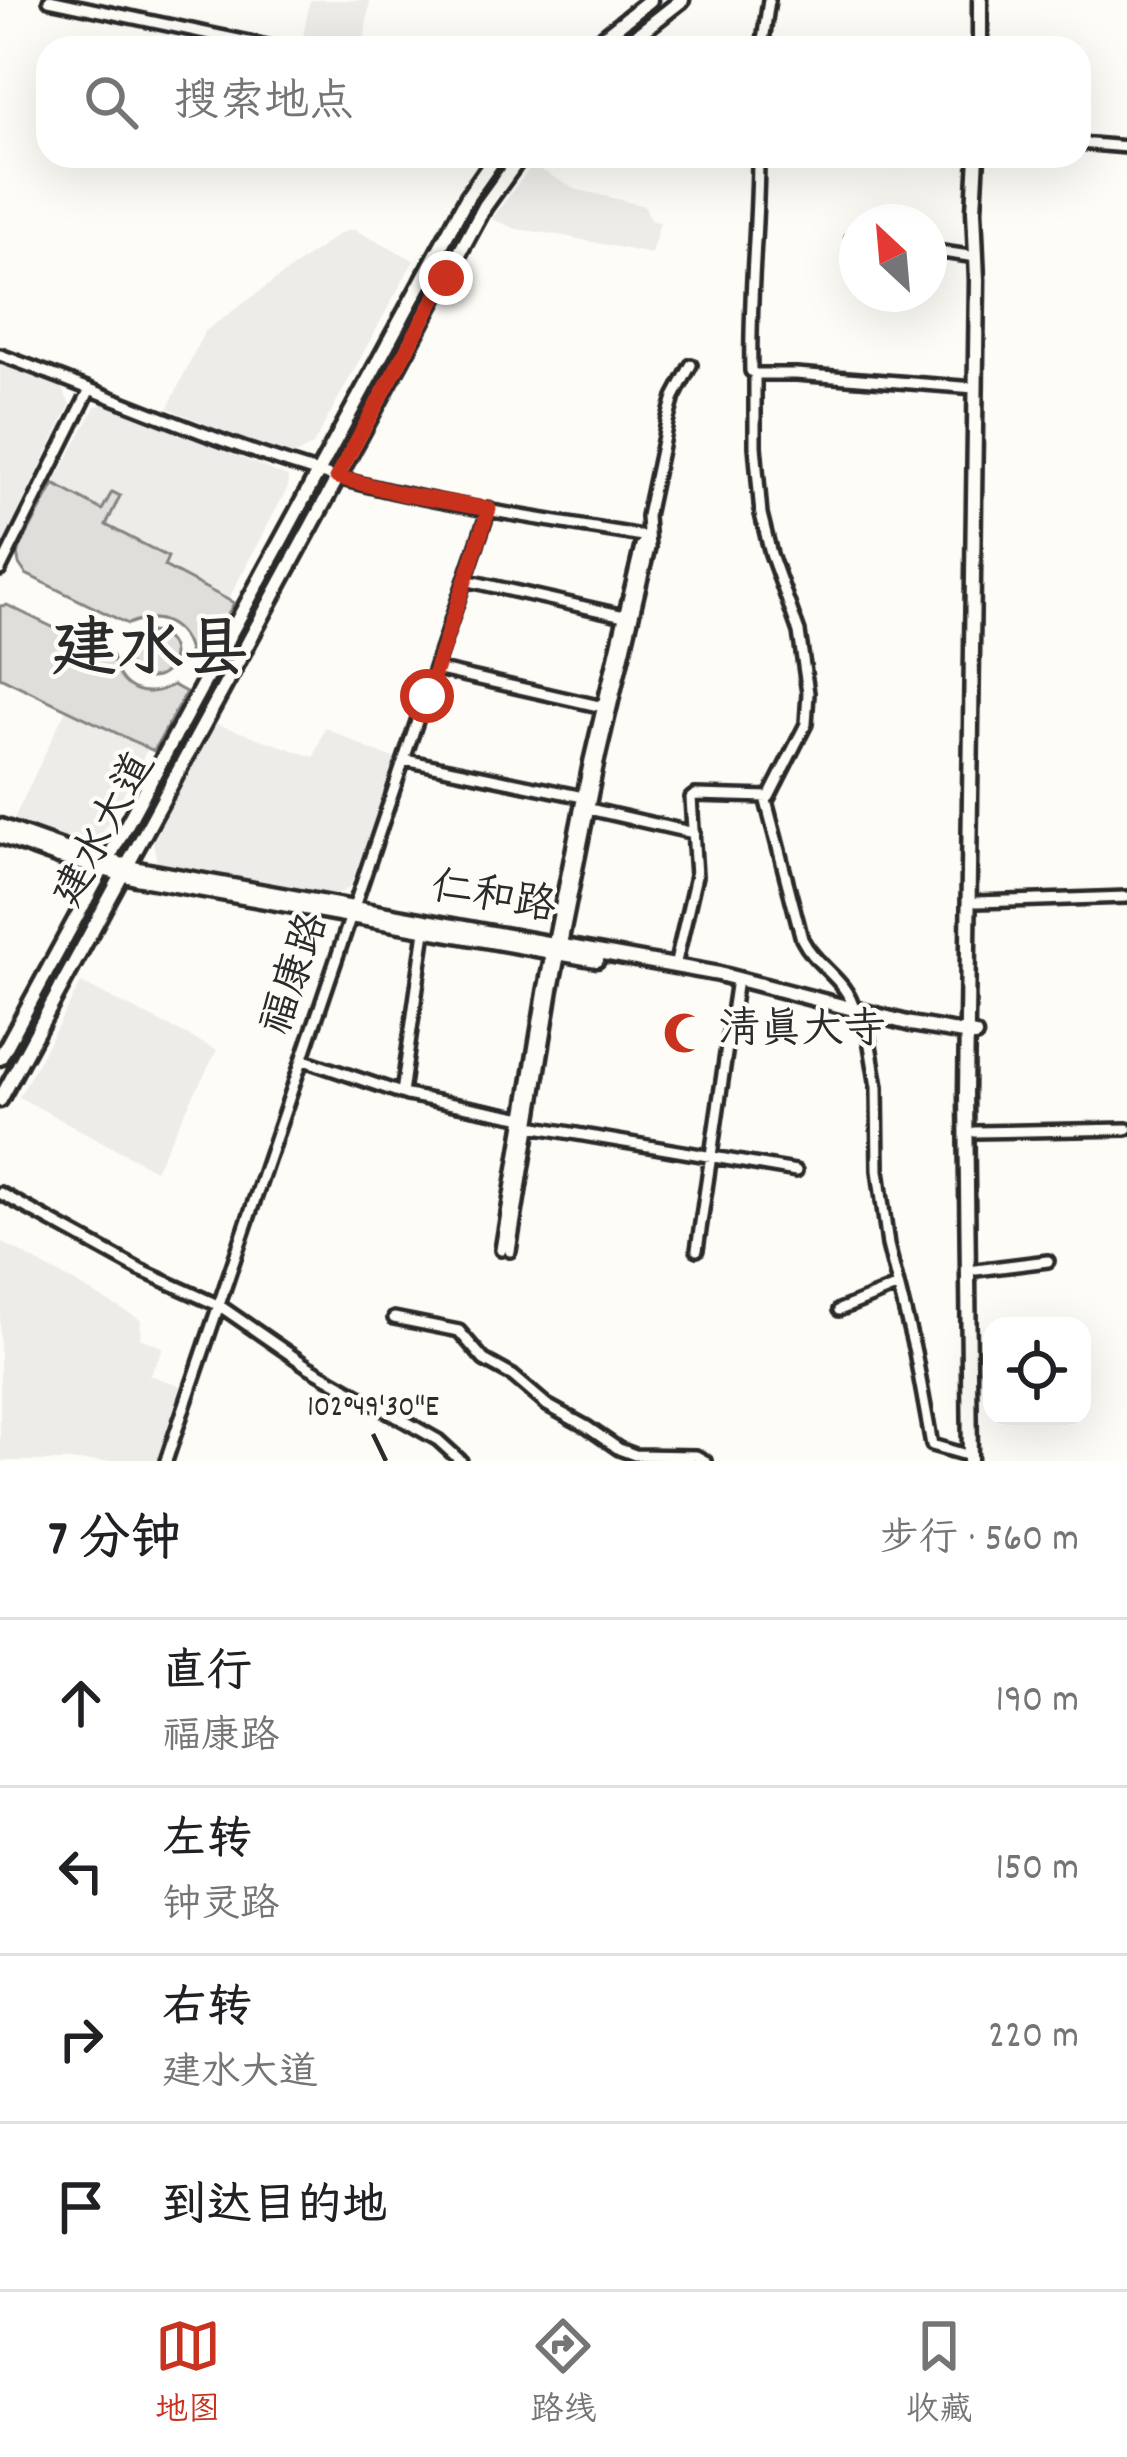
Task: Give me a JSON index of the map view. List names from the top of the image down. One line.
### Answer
{"streets":{"main road":["建水大道","仁和路"],"street":["福康路"]},"crossings":[["建水大道","仁和路"],["仁和路","福康路"]],"districts":["建水县"],"places":{"mosque":["清真大寺"]},"north":"top left","page":{"search":"搜索地点","heading":["7 分钟","步行 · 560 m"],"list":[["直行","福康路","190 m"],["左转","钟灵路","150 m"],["右转","建水大道","220 m"],"到达目的地"],"nav":["地图","路线","收藏"]},"coordinates":["102°49'30\"E"]}
